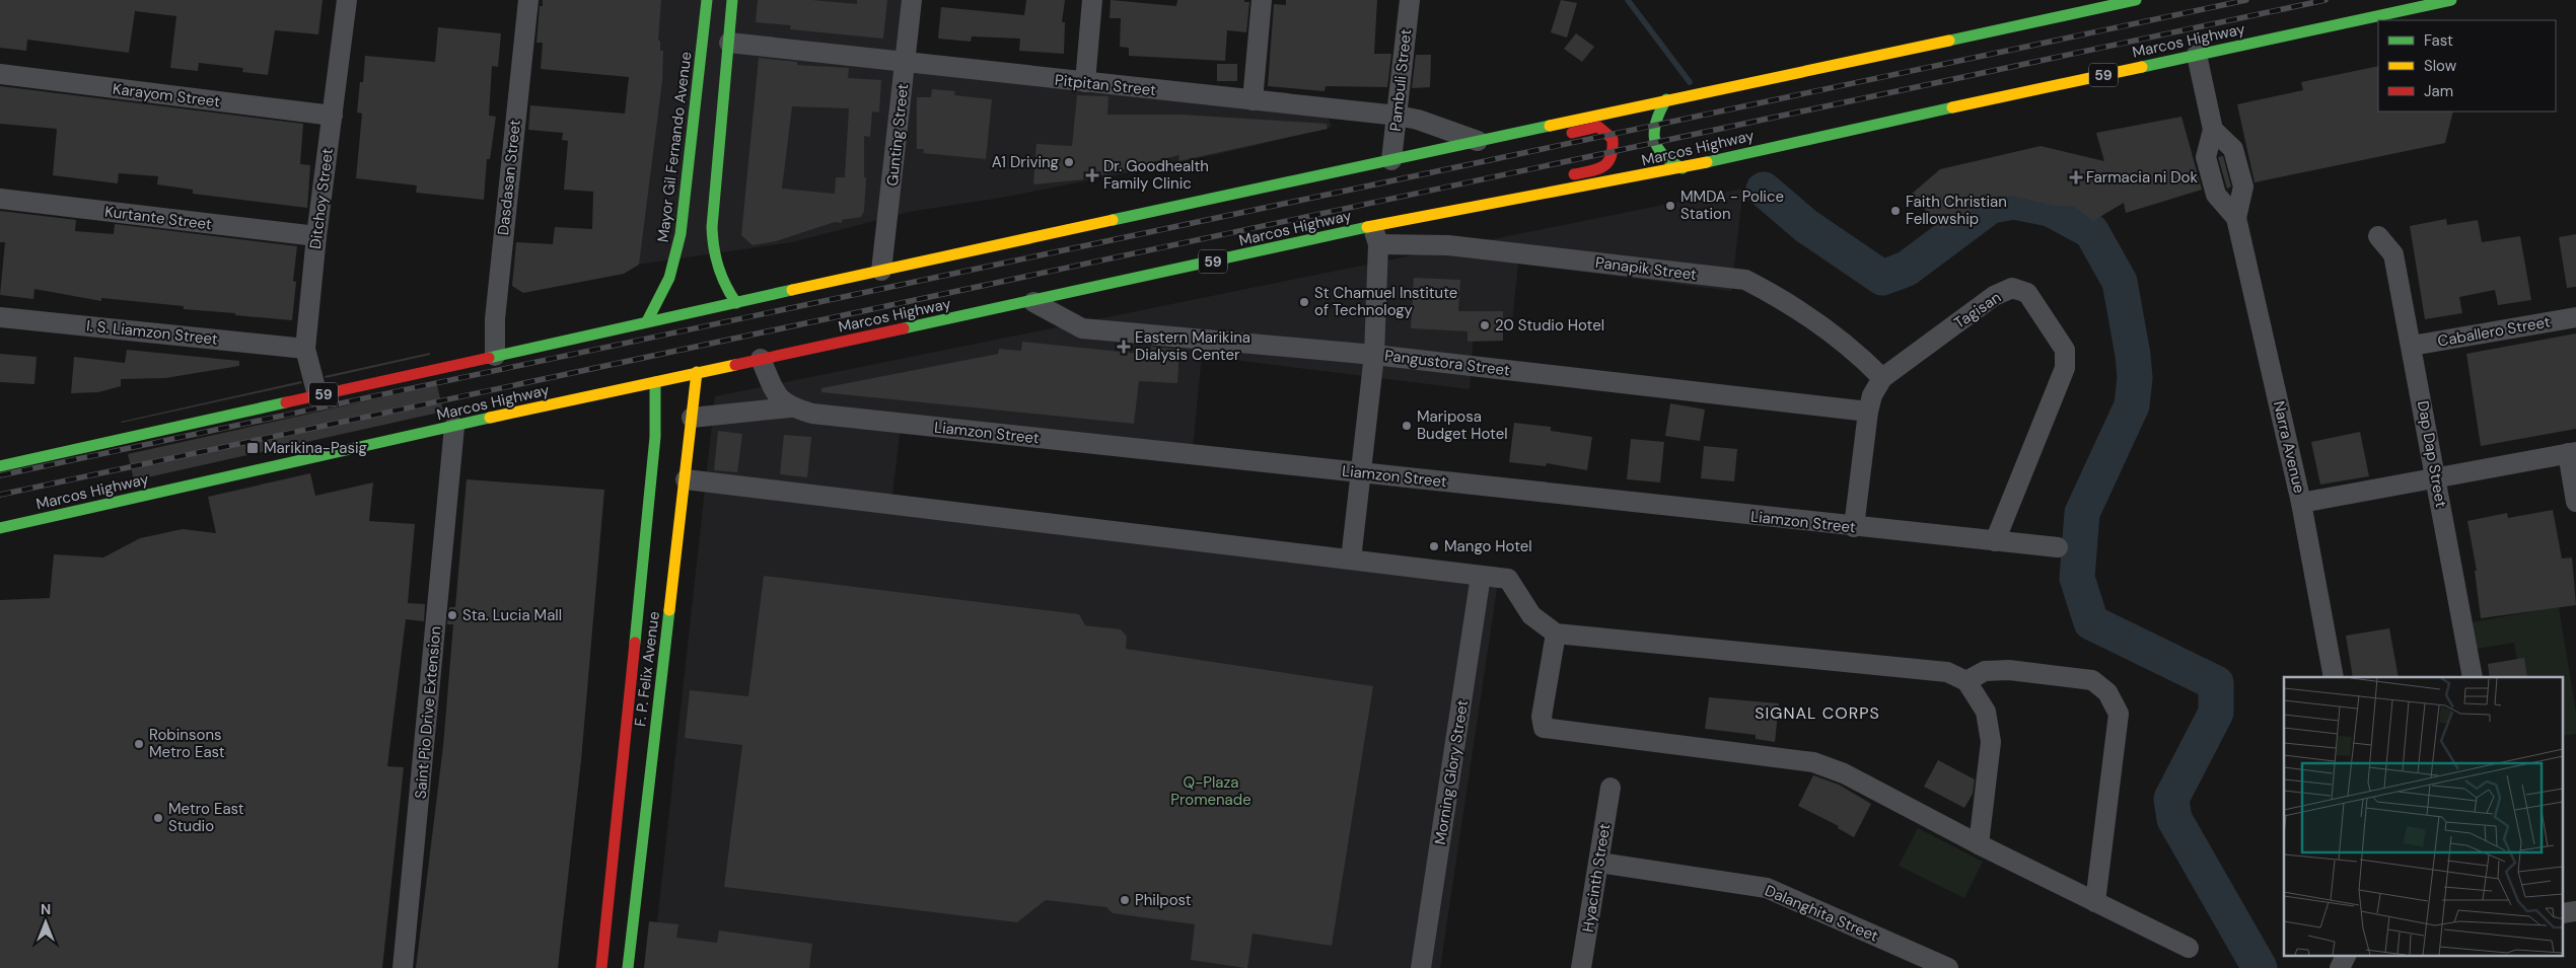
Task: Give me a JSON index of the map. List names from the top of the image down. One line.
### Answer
{"streets":{"main road":["Marcos Highway","59","Mayor Gil Fernando Avenue","F. P. Felix Avenue"],"street":["Pambuli Street","Pitpitan Street","Karayom Street","Gunting Street","Dasdasan Street","Ditchoy Street","Kurtante Street","Panapik Street","Tagisan","Caballero Street","I. S. Liamzon Street","Pangustora Street","Liamzon Street","Narra Avenue","Dap Dap Street","Saint Pio Drive Extension","Morning Glory Street","Hyacinth Street","Dalanghita Street"]},"crossings":[["Marcos Highway","Panapik Street"],["Marcos Highway","Pangustora Street"],["Marcos Highway","Narra Avenue"],["Marcos Highway","F. P. Felix Avenue"],["Marcos Highway","Saint Pio Drive Extension"],["59","Pambuli Street"],["59","Pitpitan Street"],["59","Gunting Street"],["59","Mayor Gil Fernando Avenue"],["59","Dasdasan Street"],["59","Ditchoy Street"],["Pambuli Street","Pitpitan Street"],["Pitpitan Street","Gunting Street"],["Karayom Street","Ditchoy Street"],["Ditchoy Street","Kurtante Street"],["Ditchoy Street","I. S. Liamzon Street"],["Panapik Street","Tagisan"],["Tagisan","Pangustora Street"],["Tagisan","Liamzon Street"],["Caballero Street","Dap Dap Street"],["Hyacinth Street","Dalanghita Street"]],"districts":["SIGNAL CORPS"],"parks":["Q-Plaza Promenade"],"places":{"other":["A1 Driving","MMDA - Police Station","Faith Christian Fellowship","St Chamuel Institute of Technology","20 Studio Hotel","Mariposa Budget Hotel","Mango Hotel","Sta. Lucia Mall","Robinsons Metro East","Metro East Studio","Philpost"],"health":["Dr. Goodhealth Family Clinic","Farmacia ni Dok","Eastern Marikina Dialysis Center"],"transit":["Marikina-Pasig"]},"legend":["Fast","Slow","Jam"],"north":"top"}
